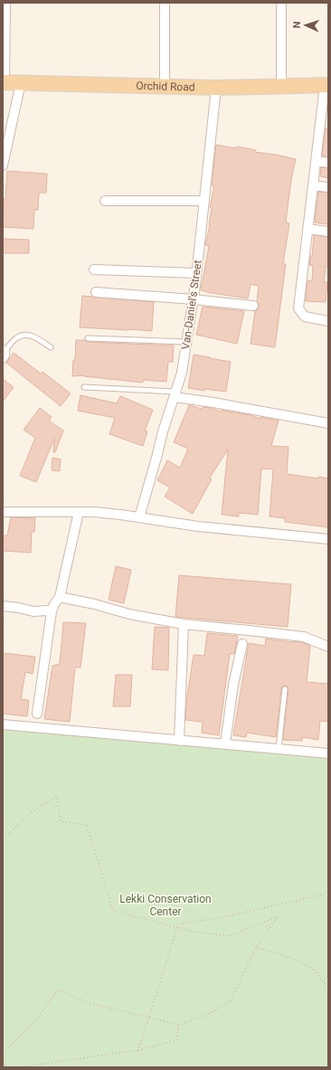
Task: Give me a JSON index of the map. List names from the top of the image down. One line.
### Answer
{"streets":{"main road":["Orchid Road"],"street":["Van-Daniel’s Street"]},"crossings":[["Orchid Road","Van-Daniel’s Street"]],"parks":["Lekki Conservation Center"],"north":"left"}
